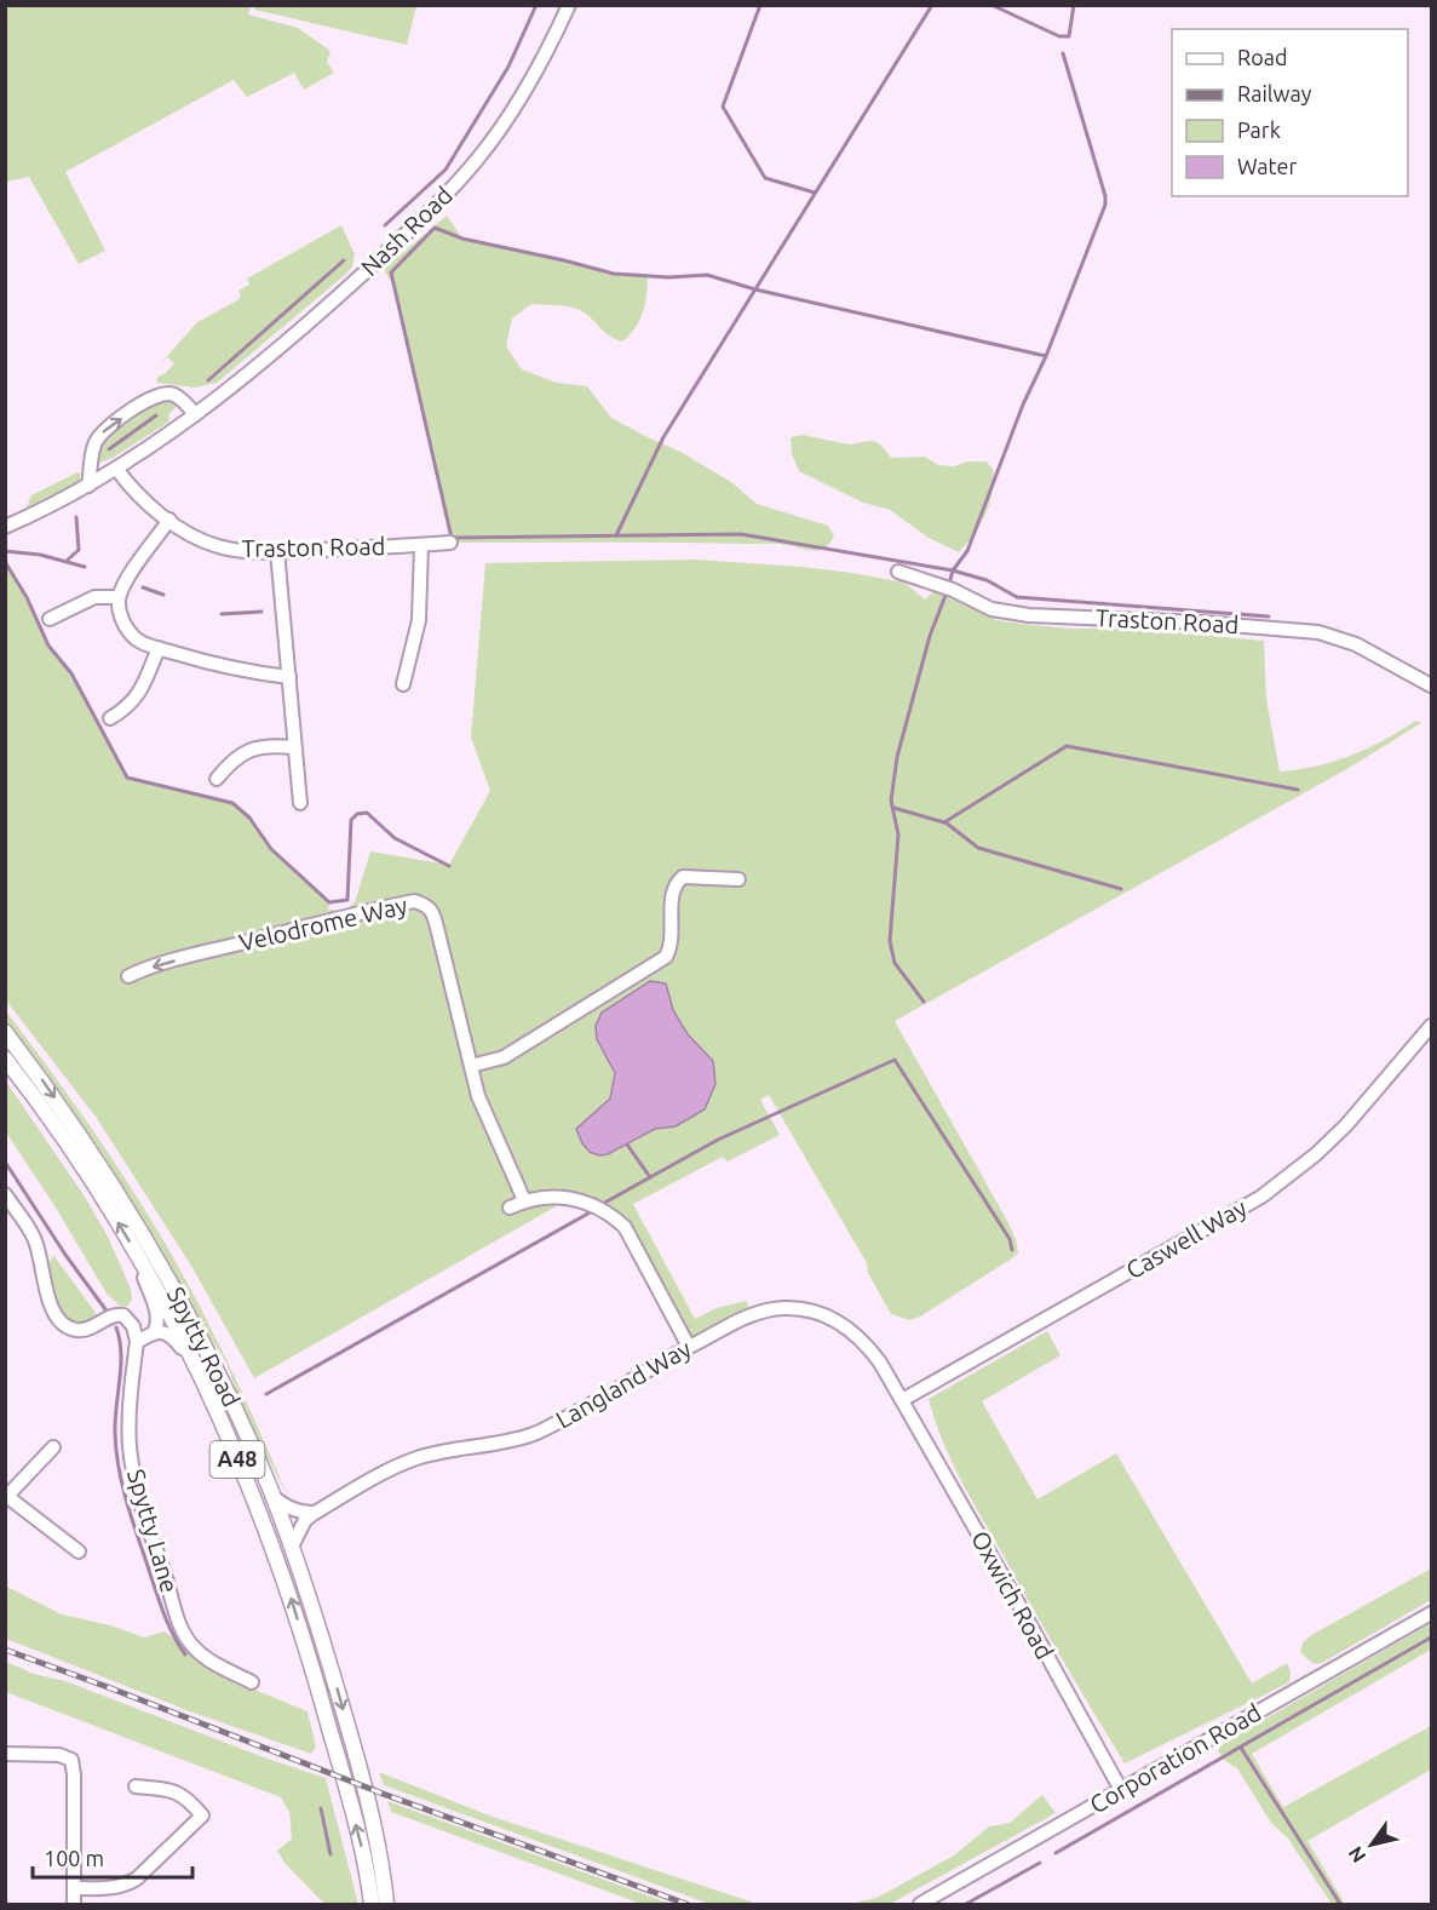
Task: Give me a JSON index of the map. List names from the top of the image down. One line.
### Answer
{"streets":{"main road":["Spytty Road","A48"],"street":["Nash Road","Traston Road","Velodrome Way","Caswell Way","Langland Way","Spytty Lane","Oxwich Road","Corporation Road"]},"crossings":[["Nash Road","Traston Road"],["Caswell Way","Langland Way"],["Caswell Way","Oxwich Road"],["Spytty Road","Langland Way"],["Langland Way","Oxwich Road"],["Oxwich Road","Corporation Road"]],"legend":["Road","Railway","Park","Water"],"scale_bar":"100 m","north":"bottom left"}
